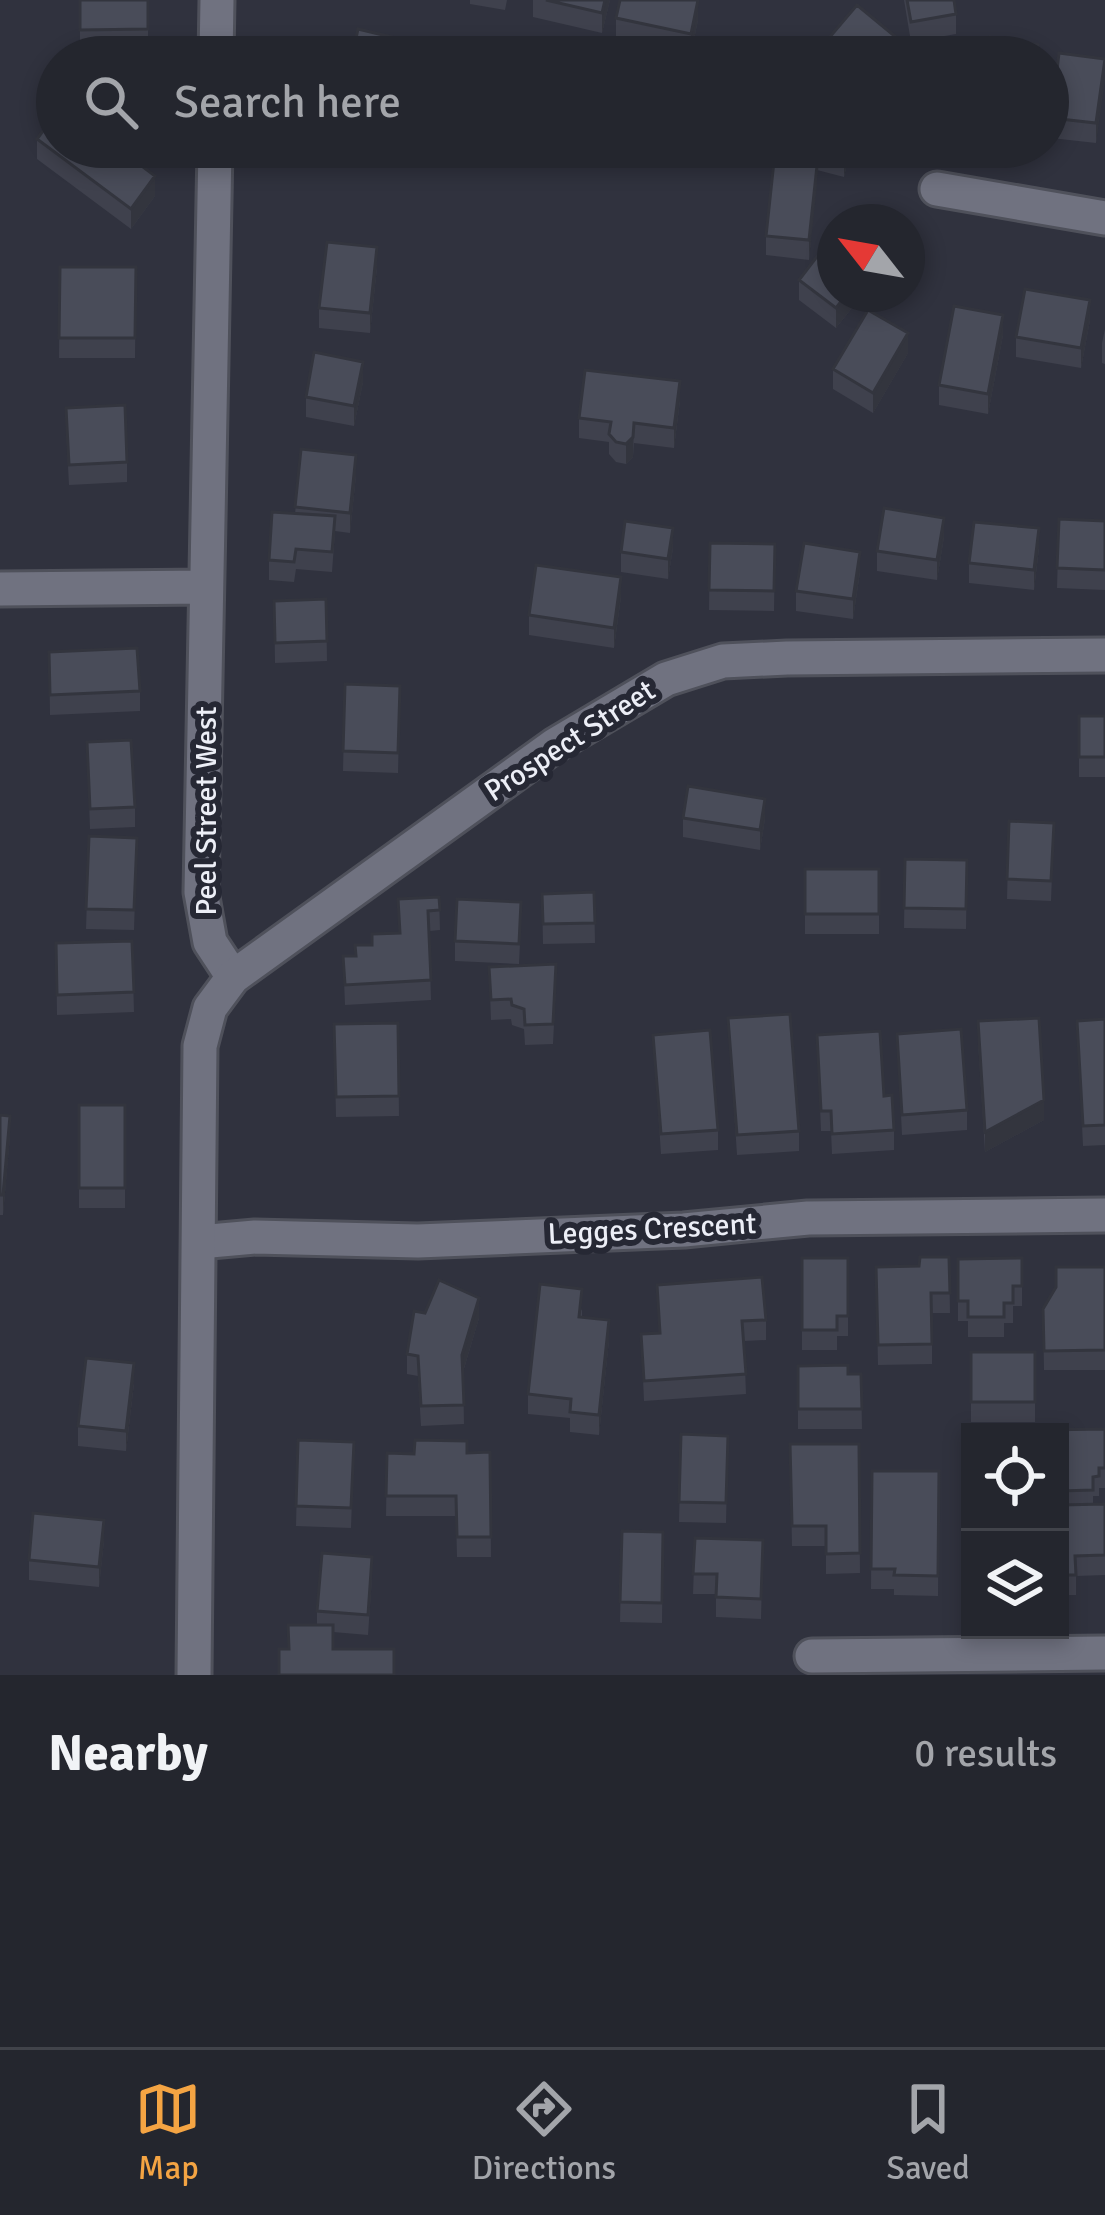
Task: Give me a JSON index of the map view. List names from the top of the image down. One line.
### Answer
{"streets":{"street":["Prospect Street","Peel Street West","Legges Crescent"]},"crossings":[["Prospect Street","Peel Street West"]],"north":"top left","page":{"search":"Search here","heading":["Nearby","0 results"],"nav":["Map","Directions","Saved"]}}
